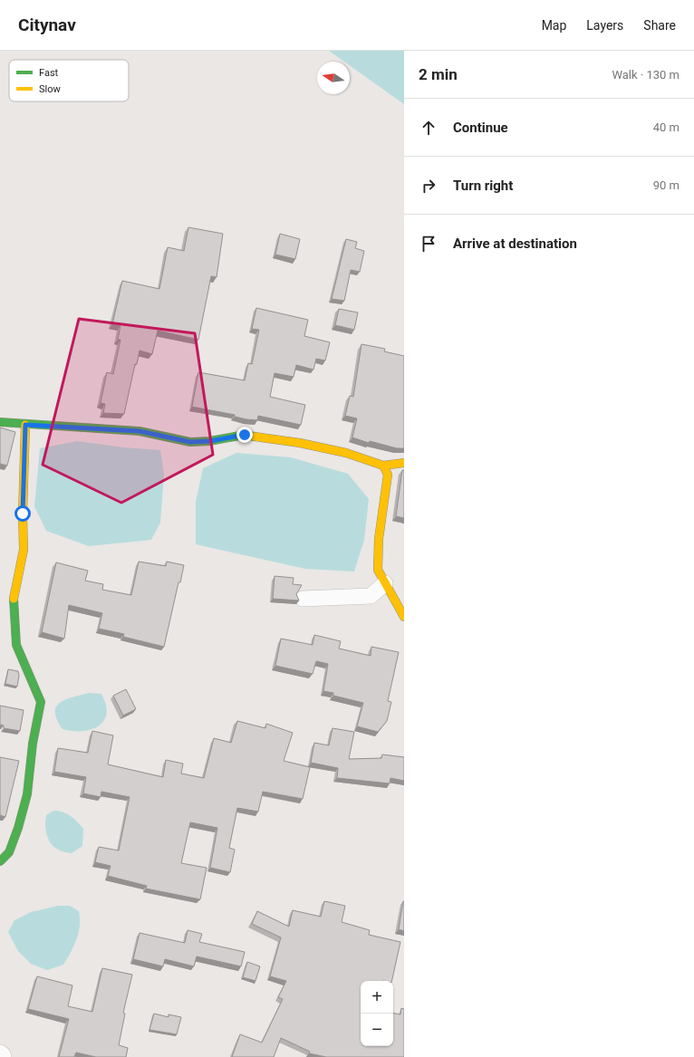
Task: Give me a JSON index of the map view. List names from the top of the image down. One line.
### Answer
{"legend":["Fast","Slow"],"north":"left","page":{"header":"Citynav","nav":["Map","Layers","Share"],"heading":["2 min","Walk · 130 m"],"list":[["Continue","40 m"],["Turn right","90 m"],"Arrive at destination"],"map_buttons":["+","−"]}}
